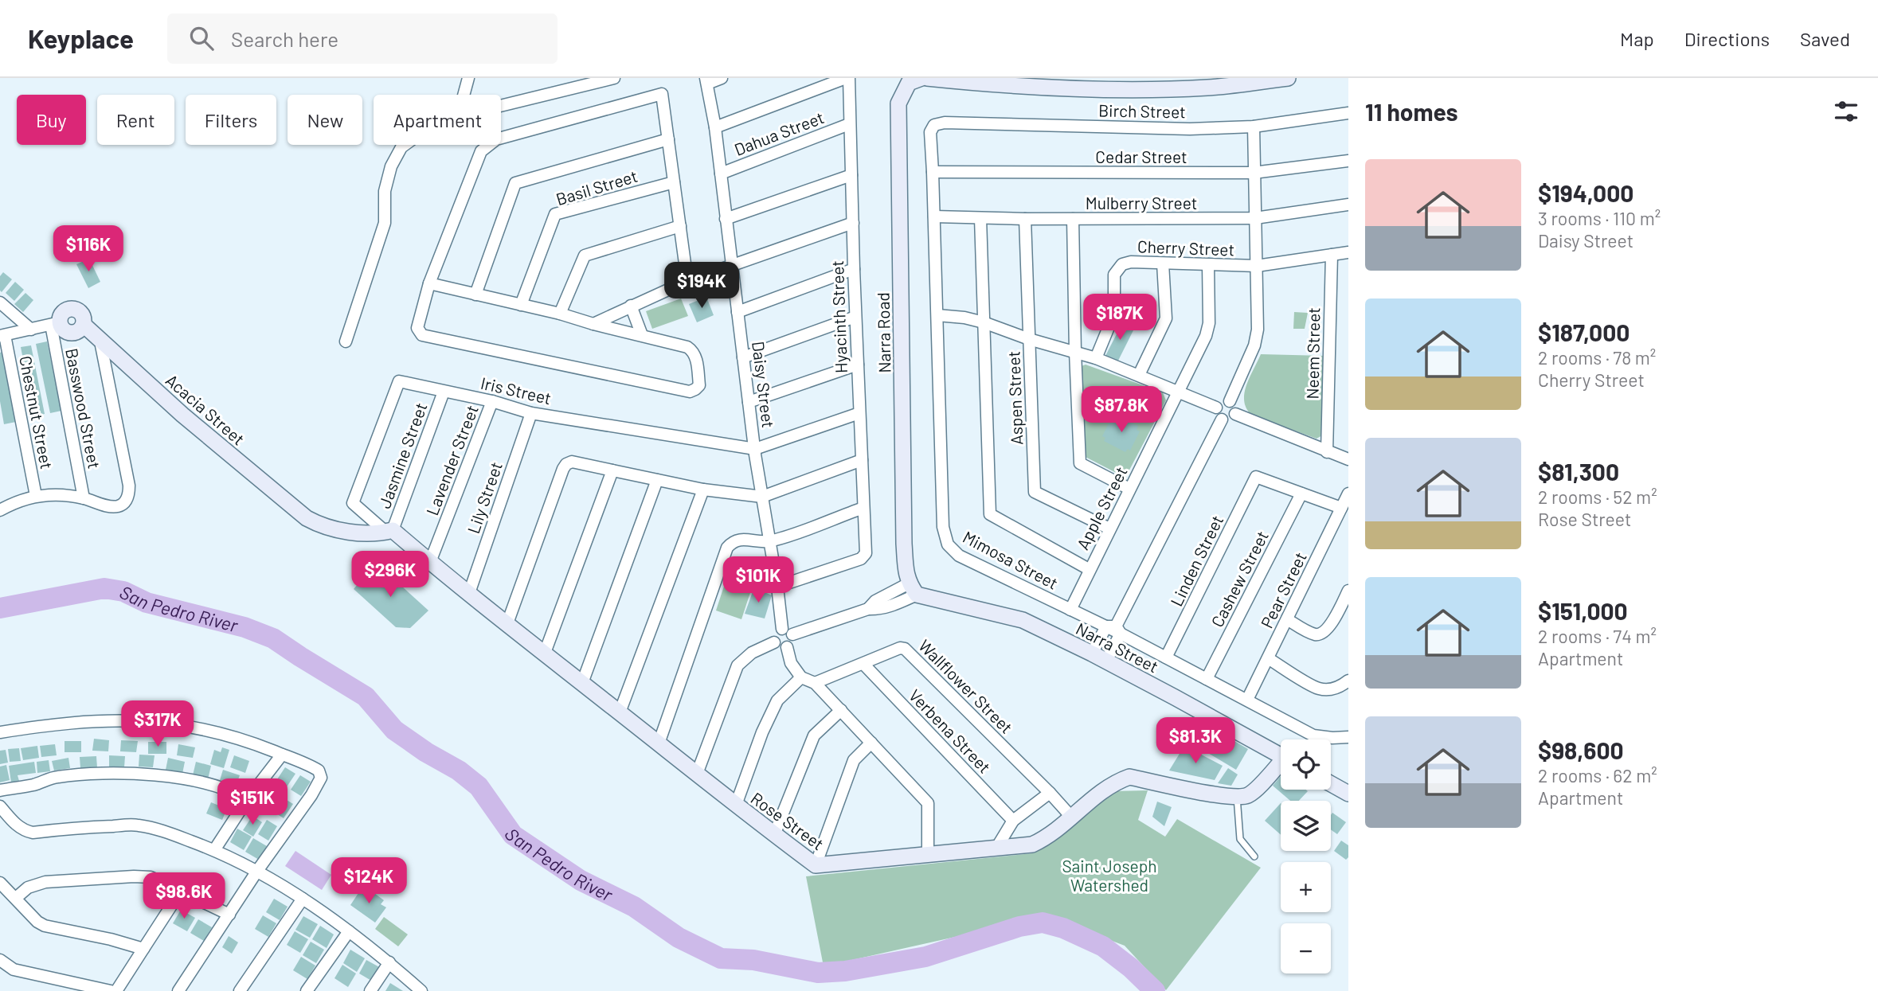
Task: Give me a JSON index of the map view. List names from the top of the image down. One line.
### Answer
{"streets":{"street":["Birch Street","Dahua Street","Cedar Street","Basil Street","Mulberry Street","Cherry Street","Hyacinth Street","Narra Road","Neem Street","Daisy Street","Iris Street","Aspen Street","Basswood Street","Acacia Street","Chestnut Street","Jasmine Street","Lavender Street","Lily Street","Apple Street","Mimosa Street","Linden Street","Cashew Street","Pear Street","Narra Street","Wallflower Street","Verbena Street","Rose Street"]},"crossings":[["Birch Street","Mimosa Street"],["Dahua Street","Hyacinth Street"],["Dahua Street","Daisy Street"],["Cedar Street","Mimosa Street"],["Mulberry Street","Aspen Street"],["Mulberry Street","Mimosa Street"],["Cherry Street","Neem Street"],["Cherry Street","Apple Street"],["Hyacinth Street","Daisy Street"],["Narra Road","Narra Street"],["Daisy Street","Iris Street"],["Iris Street","Acacia Street"],["Iris Street","Jasmine Street"],["Iris Street","Lavender Street"],["Iris Street","Lily Street"],["Iris Street","Rose Street"],["Aspen Street","Apple Street"],["Basswood Street","Acacia Street"],["Acacia Street","Jasmine Street"],["Acacia Street","Rose Street"],["Jasmine Street","Rose Street"],["Lavender Street","Rose Street"],["Lily Street","Rose Street"],["Apple Street","Mimosa Street"],["Mimosa Street","Linden Street"],["Mimosa Street","Cashew Street"],["Mimosa Street","Pear Street"],["Linden Street","Cashew Street"],["Wallflower Street","Verbena Street"],["Wallflower Street","Rose Street"]],"water":["San Pedro River"],"parks":["Saint Joseph Watershed"],"page":{"header":"Keyplace","search":"Search here","nav":["Map","Directions","Saved"],"heading":"11 homes","chip":["Buy","Rent","Filters","New","Apartment"],"list":[{"name":"$194,000","note":"3 rooms · 110 m² · Daisy Street"},{"name":"$187,000","note":"2 rooms · 78 m² · Cherry Street"},{"name":"$81,300","note":"2 rooms · 52 m² · Rose Street"},{"name":"$151,000","note":"2 rooms · 74 m² · Apartment"},{"name":"$98,600","note":"2 rooms · 62 m² · Apartment"}],"price":["$116K","$194K","$187K","$87.8K","$296K","$101K","$317K","$81.3K","$151K","$124K","$98.6K"],"map_buttons":["+","−"]}}
